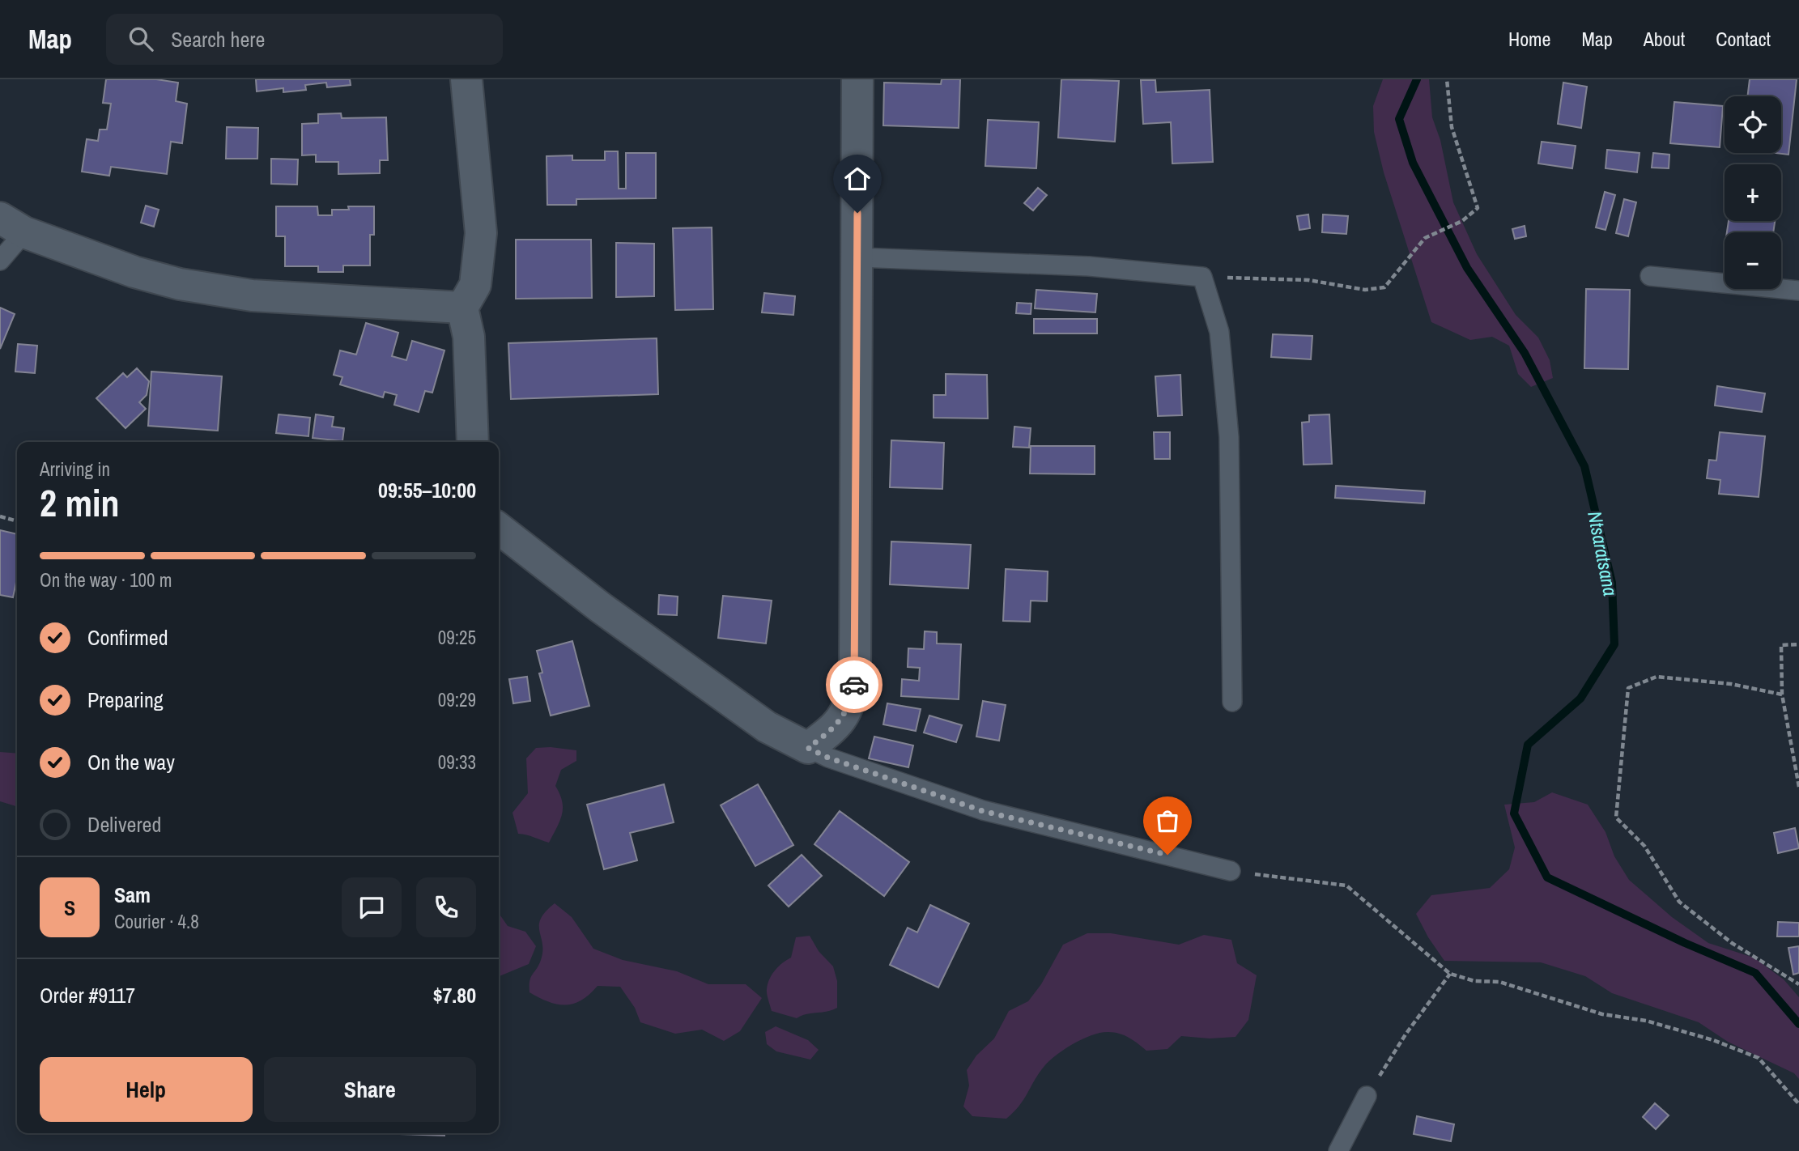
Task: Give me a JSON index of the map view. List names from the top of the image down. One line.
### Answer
{"water":["Ntsaratsana"],"page":{"header":"Map","search":"Search here","nav":["Home","Map","About","Contact"],"map_buttons":["+","−"],"heading":["2 min","Arriving in","09:55–10:00"],"panel":["Sam","Courier · 4.8","Order #9117","$7.80"],"bar":"On the way · 100 m","list":[["Confirmed","09:25"],["Preparing","09:29"],["On the way","09:33"],"Delivered"],"round":"S","buttons":["Help","Share"]}}
